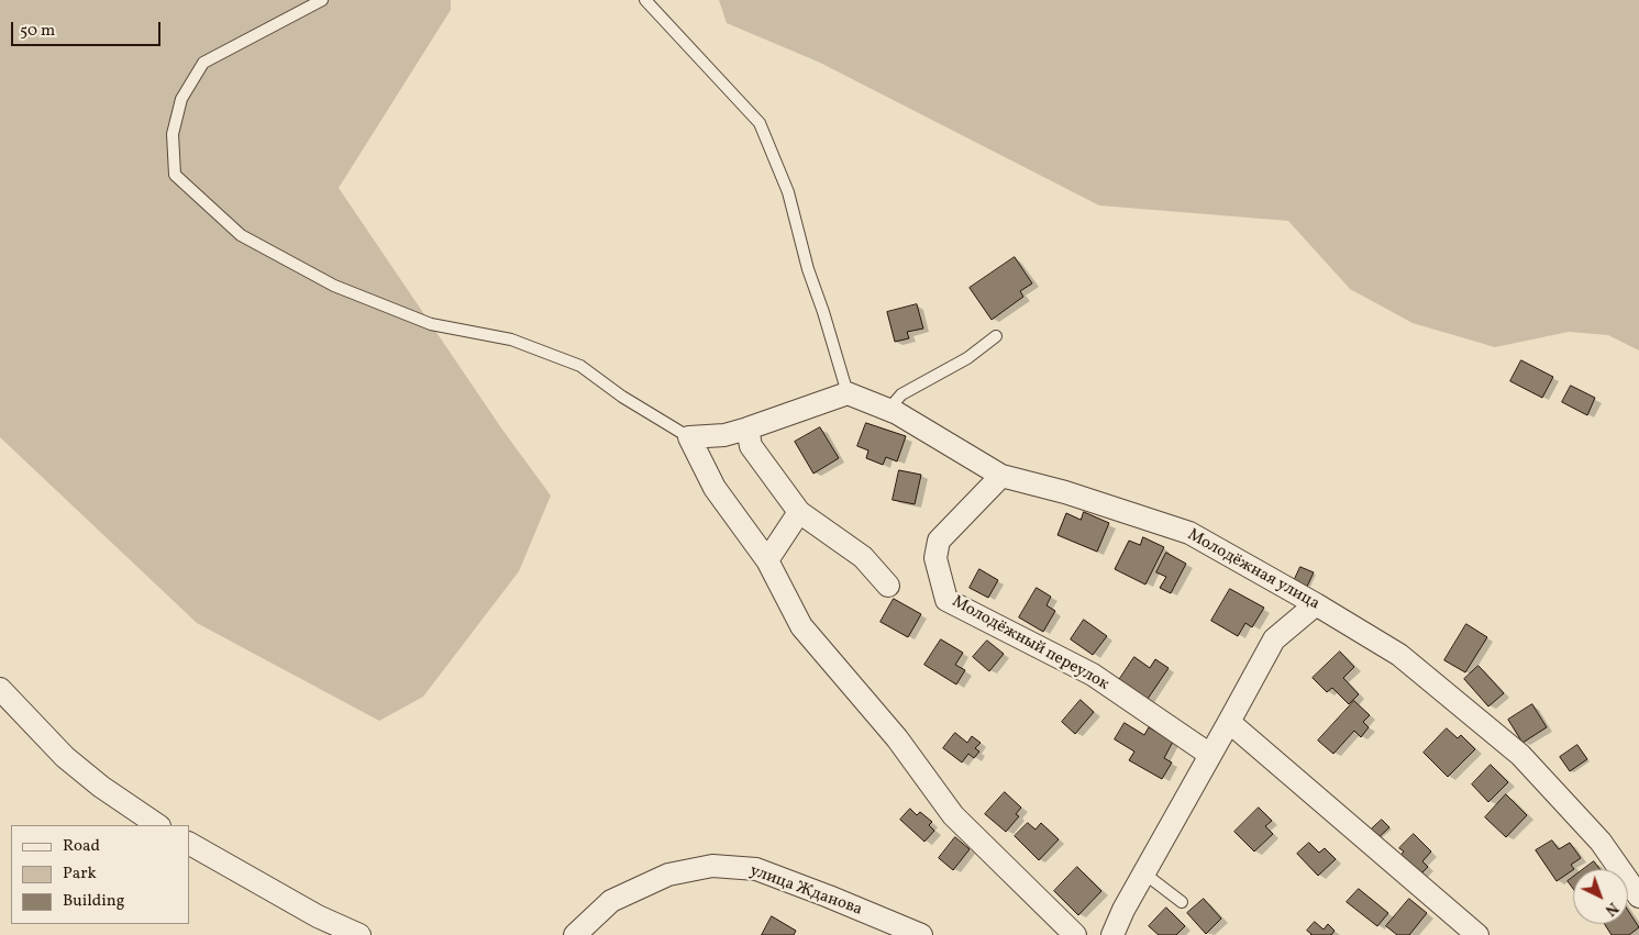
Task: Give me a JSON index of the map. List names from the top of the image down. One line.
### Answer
{"streets":{"street":["Молодёжная улица","Молодёжный переулок","улица Жданова"]},"crossings":[["Молодёжная улица","Молодёжный переулок"]],"legend":["Road","Park","Building"],"scale_bar":"50 m","north":"bottom right"}
